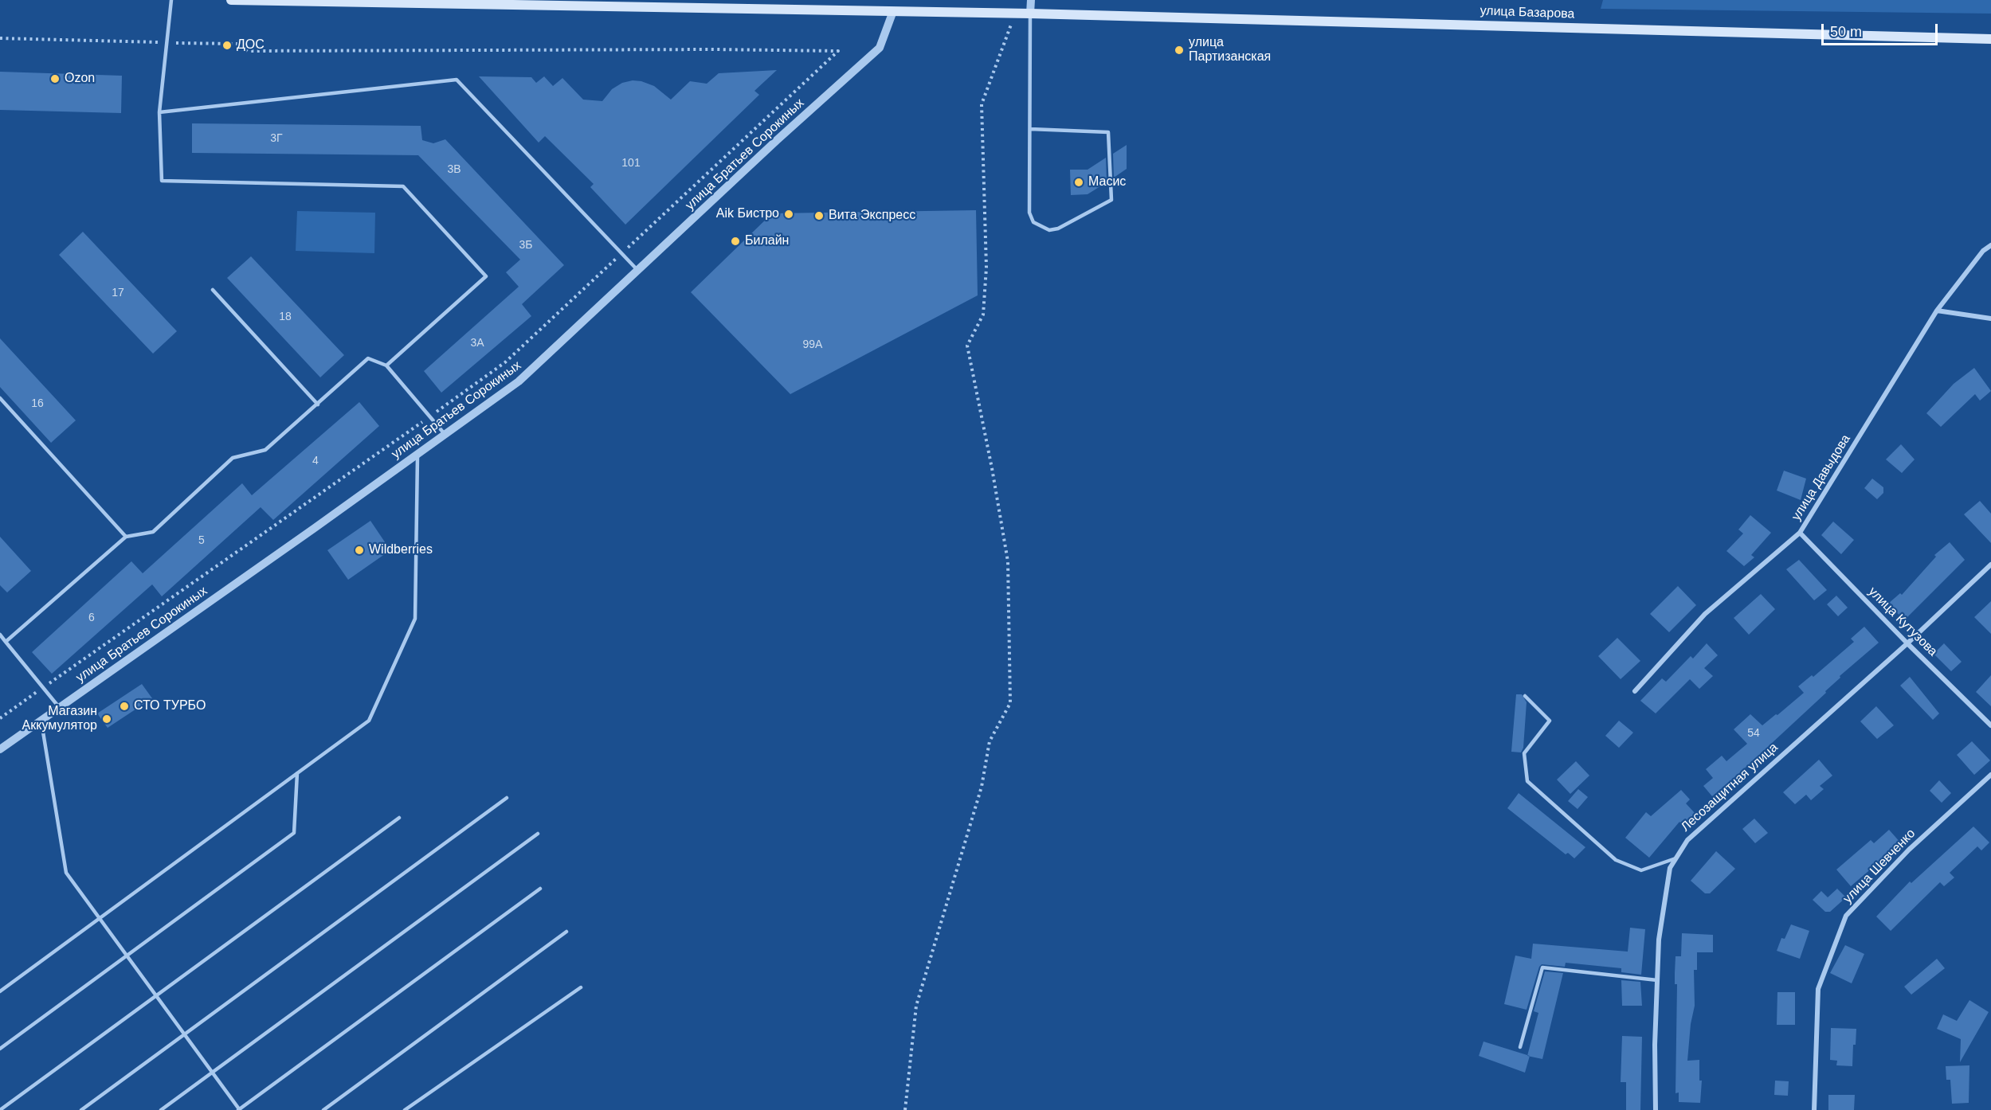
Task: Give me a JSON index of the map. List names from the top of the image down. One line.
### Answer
{"streets":{"main road":["улица Базарова"],"street":["улица Братьев Сорокиных","улица Давыдова","улица Кутузова","Лесозащитная улица","улица Шевченко"]},"crossings":[["улица Базарова","улица Братьев Сорокиных"],["улица Давыдова","улица Кутузова"],["улица Кутузова","Лесозащитная улица"]],"places":["ДОС","улица Партизанская","Ozon","Масис","Aik Бистро","Вита Экспресс","Билайн","Wildberries","СТО ТУРБО","Магазин Аккумулятор"],"house_numbers":["3Г","101","3В","3Б","17","18","3А","99А","16","4","5","6","54"],"scale_bar":"50 m"}
